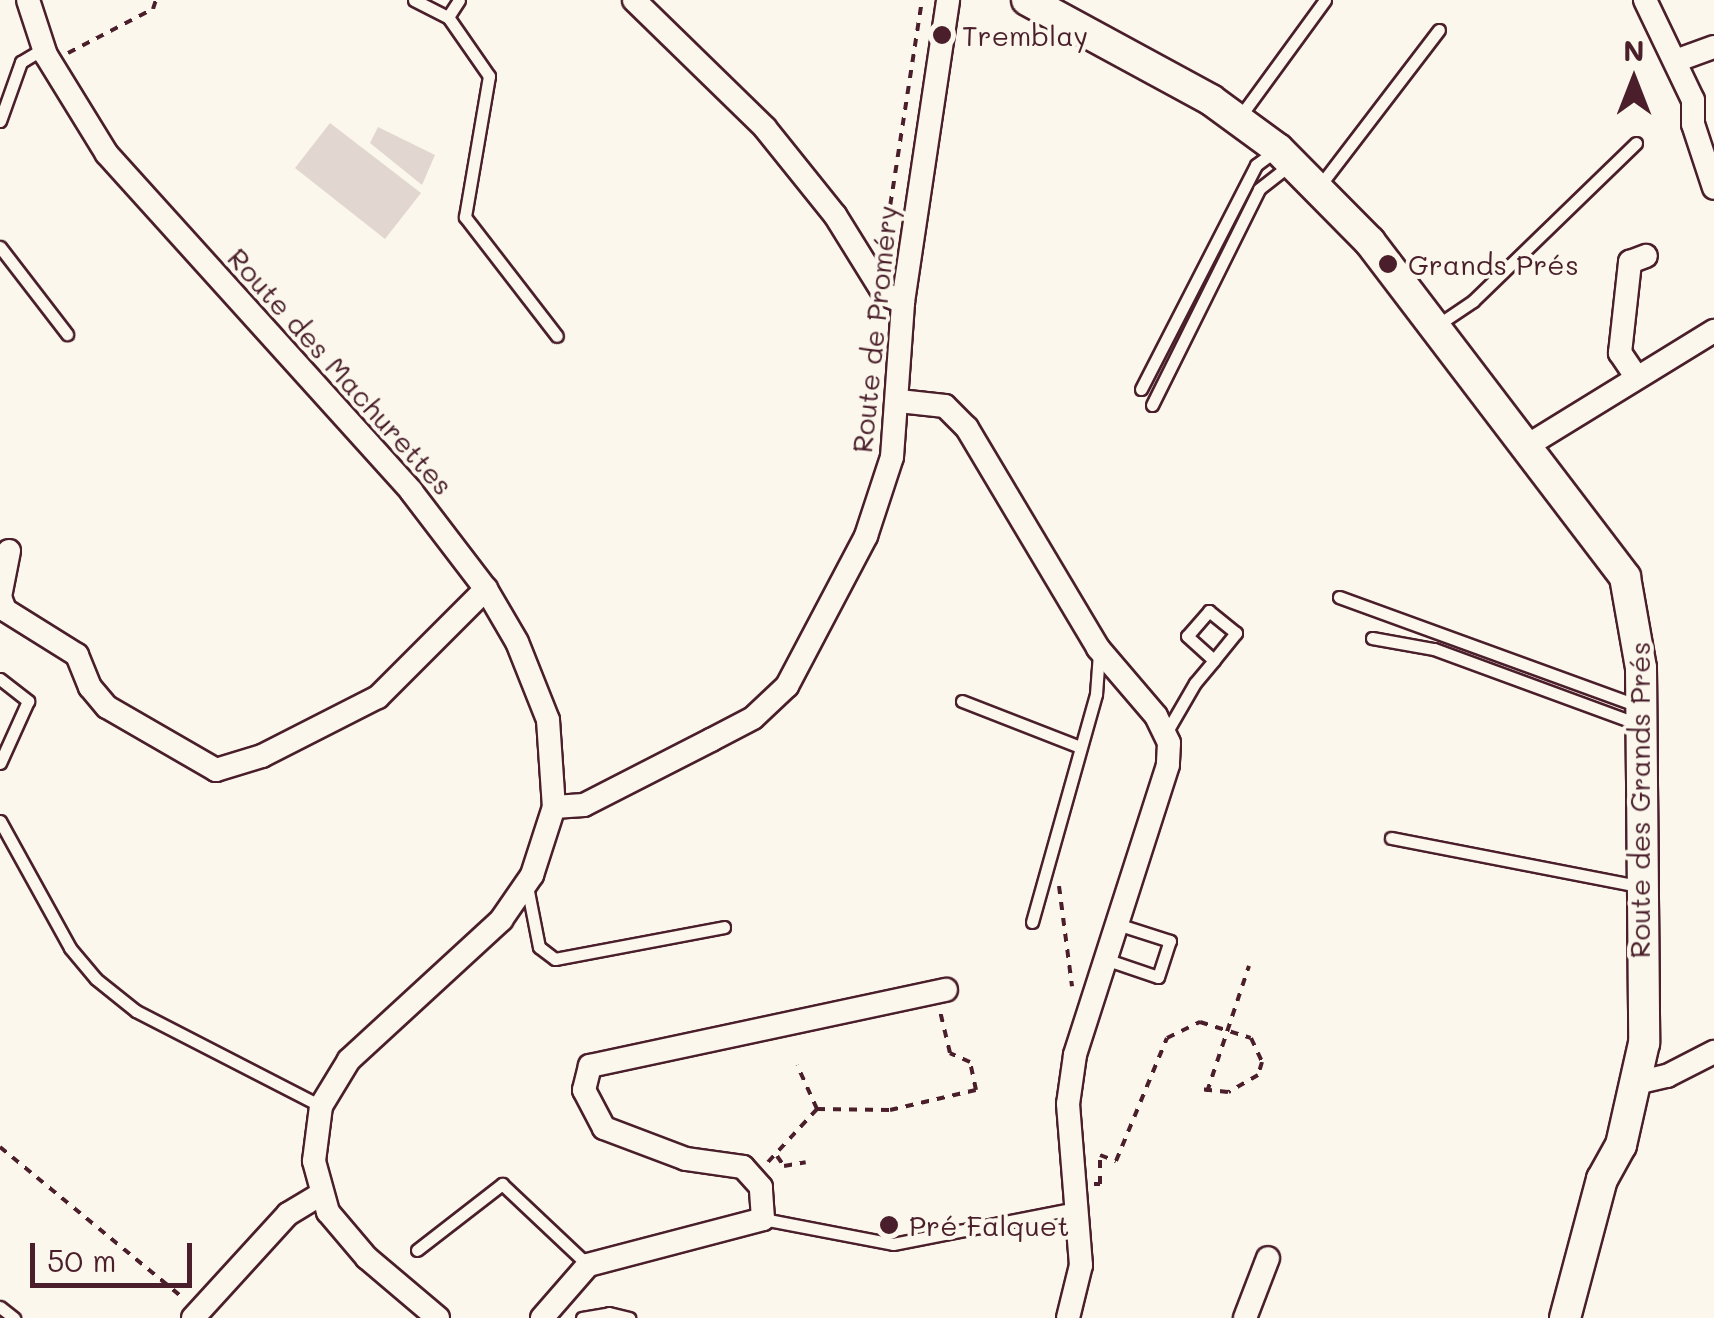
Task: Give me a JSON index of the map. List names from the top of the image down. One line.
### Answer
{"streets":{"street":["Route de Proméry","Route des Machurettes","Route des Grands Prés"]},"crossings":[["Route de Proméry","Route des Machurettes"]],"places":["Tremblay","Grands Prés","Pré Falquet"],"scale_bar":"50 m","north":"top"}
